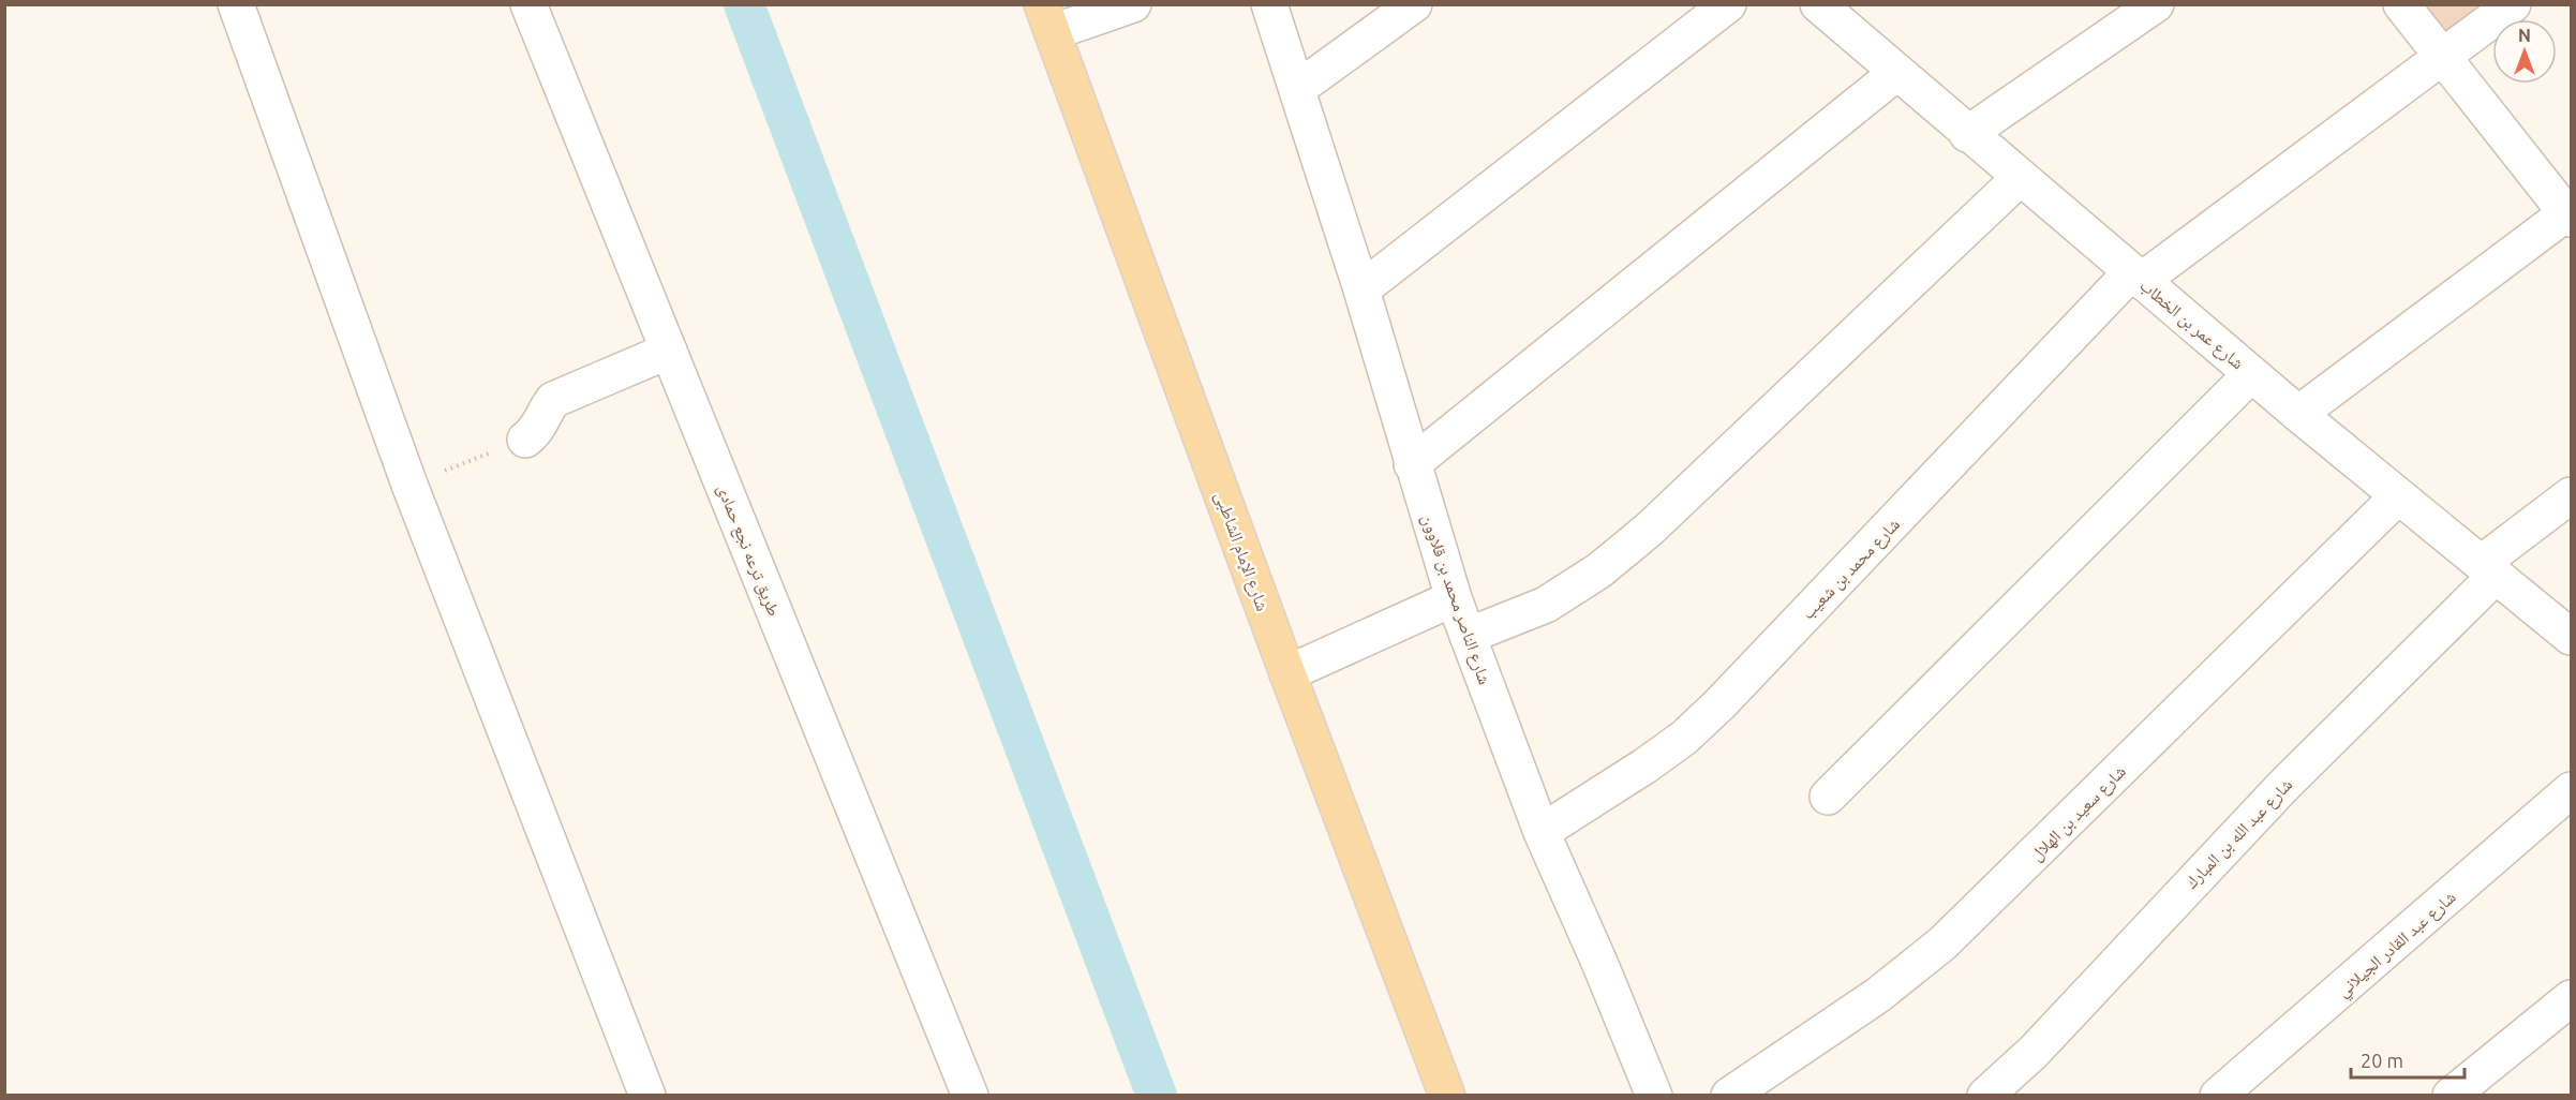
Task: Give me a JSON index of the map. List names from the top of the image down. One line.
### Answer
{"streets":{"main road":["شارع الإمام الشاطبى"],"street":["شارع عمر بن الخطاب","طريق ترعه نجع حمادى","شارع محمد بن شعيب","شارع الناصر محمد بن قلاوون","شارع سعيد بن الهلال","شارع عبد الله بن المبارك","شارع عبد القادر الجيلاني"]},"crossings":[["شارع عمر بن الخطاب","شارع محمد بن شعيب"],["شارع عمر بن الخطاب","شارع سعيد بن الهلال"],["شارع عمر بن الخطاب","شارع عبد الله بن المبارك"],["شارع محمد بن شعيب","شارع الناصر محمد بن قلاوون"]],"scale_bar":"20 m","north":"top"}
